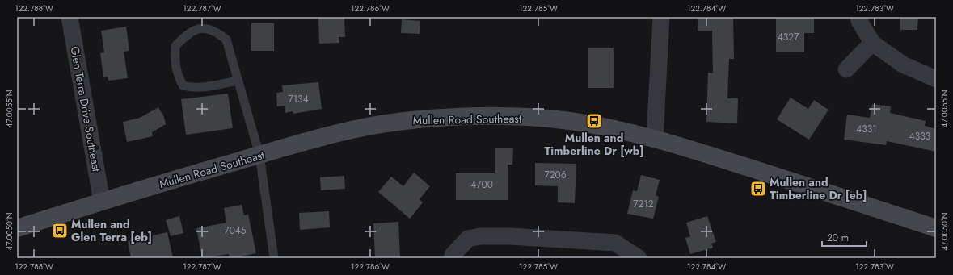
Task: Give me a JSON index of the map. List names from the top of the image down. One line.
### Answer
{"streets":{"street":["Glen Terra Drive Southeast","Mullen Road Southeast"]},"crossings":[["Glen Terra Drive Southeast","Mullen Road Southeast"]],"places":{"bus stop":["Mullen and Timberline Dr [wb]","Mullen and Timberline Dr [eb]","Mullen and Glen Terra [eb]"]},"house_numbers":["4327","7134","4331","4333","7206","4700","7212","7045"],"scale_bar":"20 m","coordinates":["122.788°W","122.787°W","122.786°W","122.785°W","122.784°W","122.783°W","47.0055°N","47.0050°N"]}
